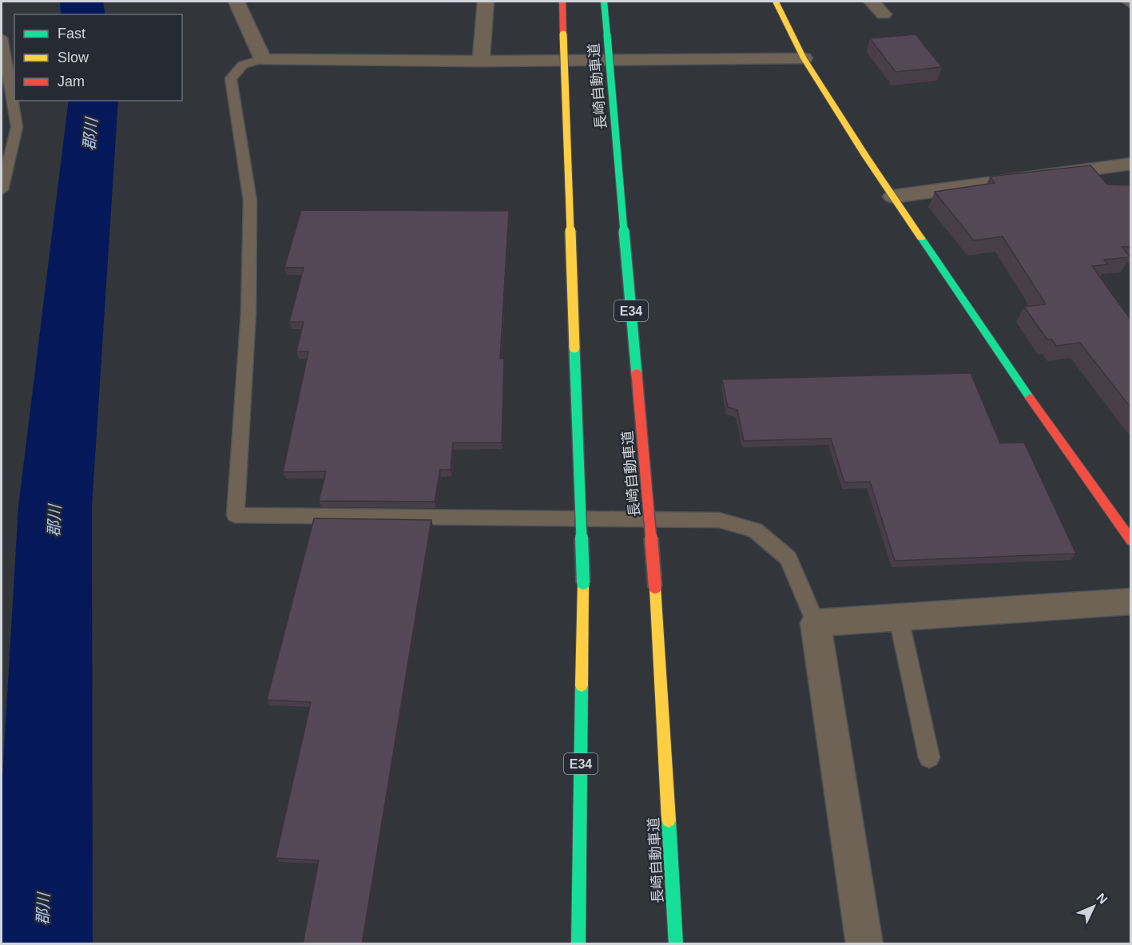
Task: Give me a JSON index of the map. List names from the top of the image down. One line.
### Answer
{"streets":{"main road":["長崎自動車道","E34"]},"water":["郡川"],"legend":["Fast","Slow","Jam"],"north":"top right"}
